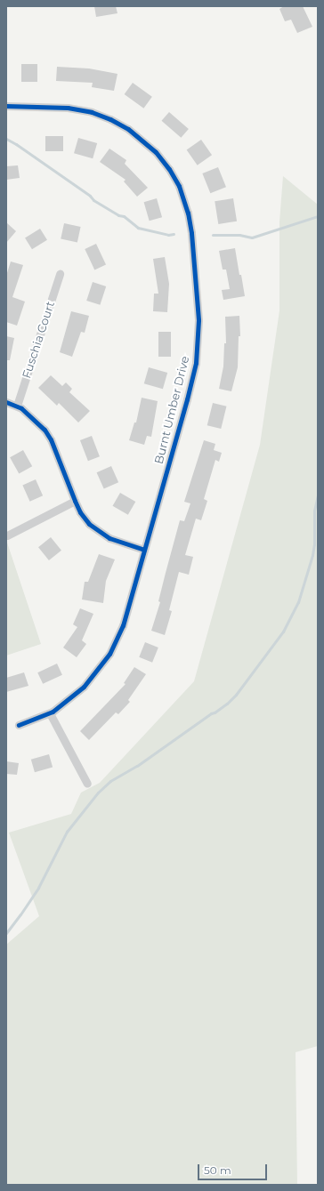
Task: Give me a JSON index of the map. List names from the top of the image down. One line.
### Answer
{"streets":{"street":["Fuschia Court","Burnt Umber Drive"]},"scale_bar":"50 m"}
